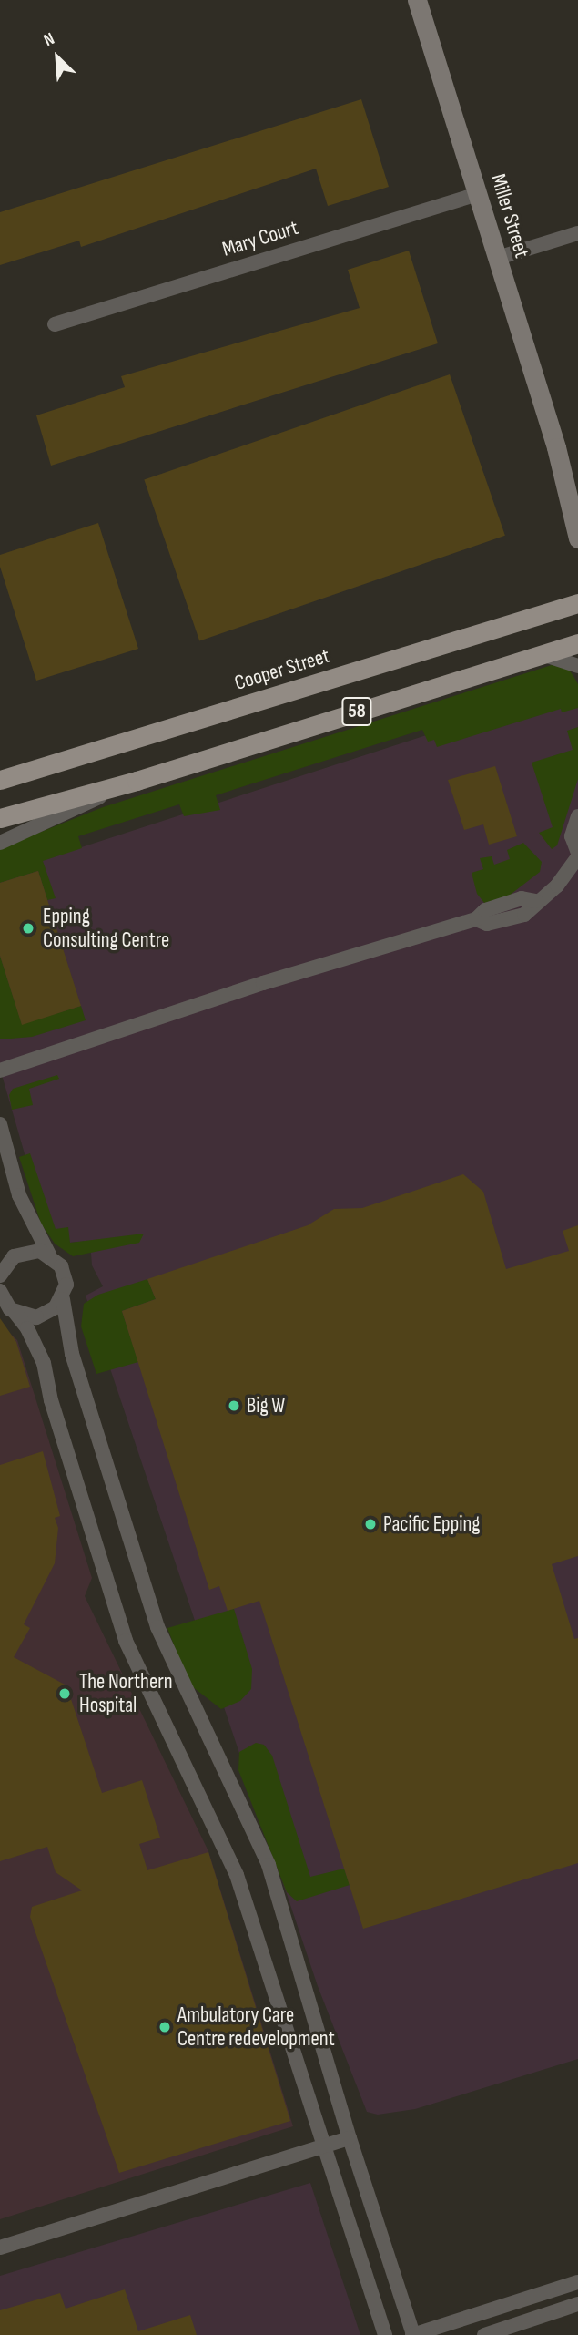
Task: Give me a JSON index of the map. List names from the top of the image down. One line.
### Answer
{"streets":{"main road":["Cooper Street","58"],"street":["Miller Street","Mary Court"]},"crossings":[["Miller Street","Mary Court"]],"places":["Epping Consulting Centre","Big W","Pacific Epping","The Northern Hospital","Ambulatory Care Centre redevelopment"],"north":"top left"}
